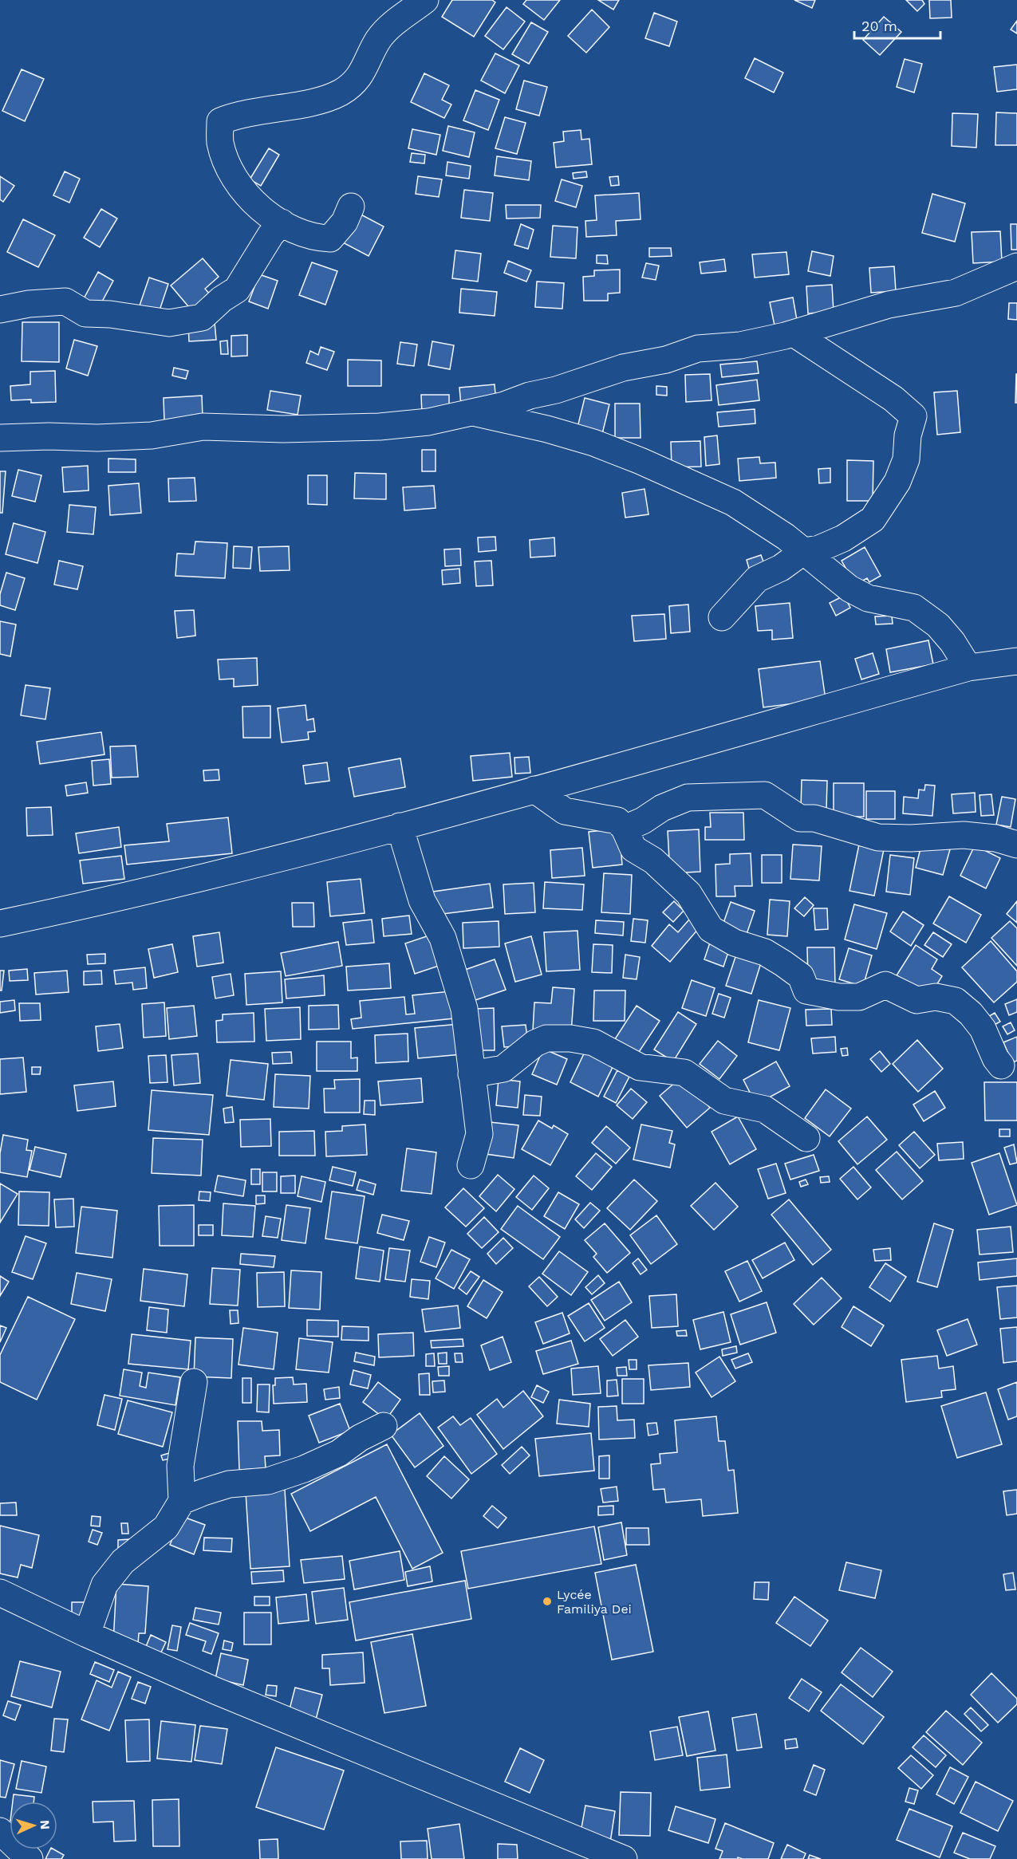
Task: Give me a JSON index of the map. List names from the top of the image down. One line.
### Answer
{"places":["Lycée Familiya Dei"],"scale_bar":"20 m","north":"right"}
